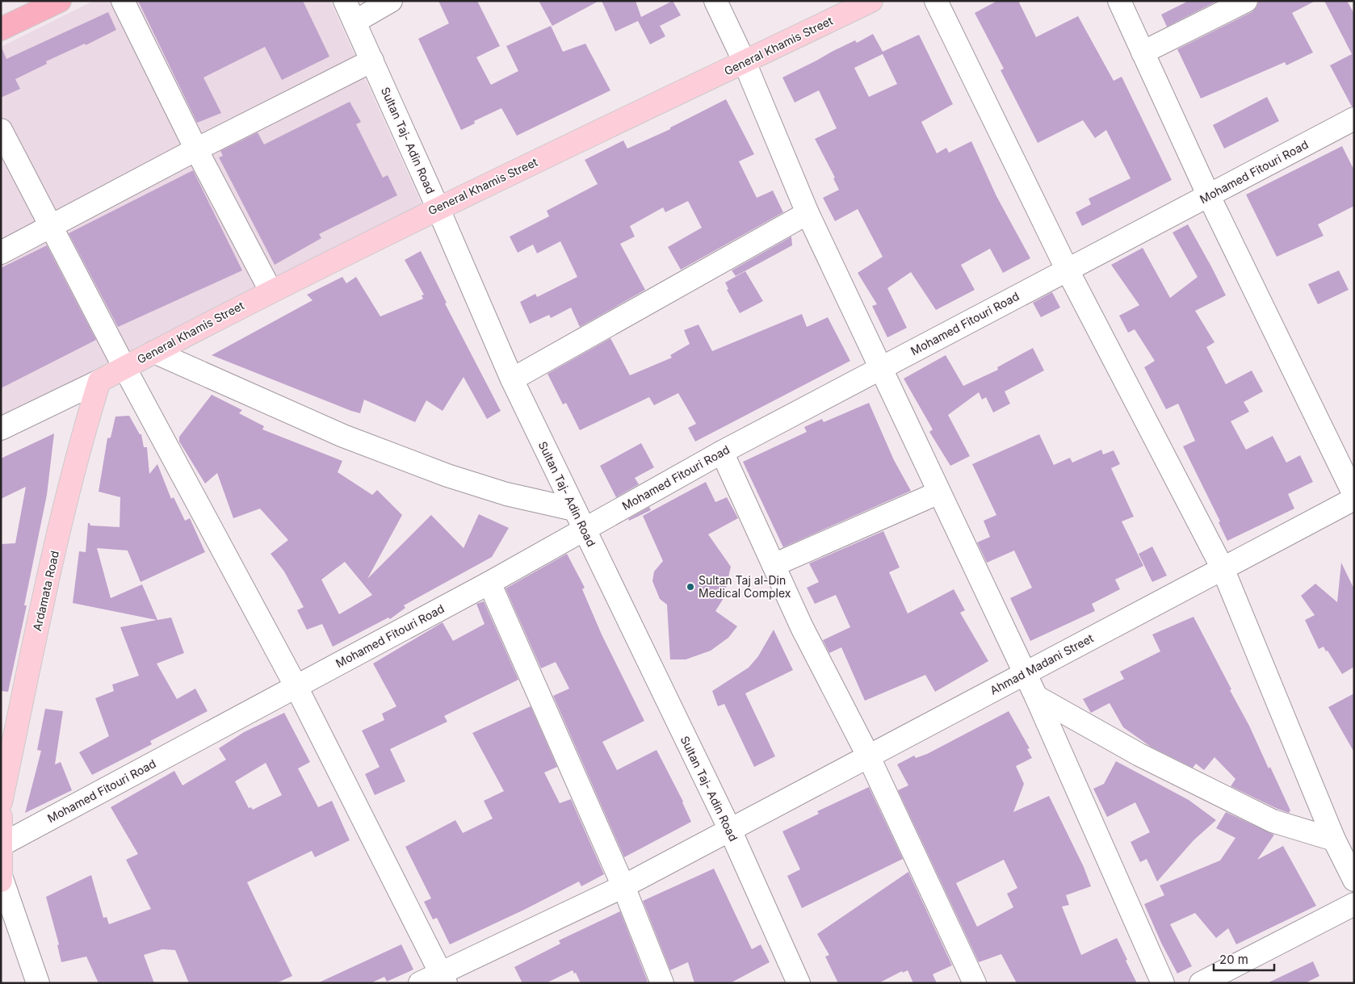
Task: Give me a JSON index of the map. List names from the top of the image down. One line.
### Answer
{"streets":{"main road":["General Khamis Street","Ardamata Road"],"street":["Sultan Taj- Adin Road","Mohamed Fitouri Road","Ahmad Madani Street"]},"crossings":[["General Khamis Street","Sultan Taj- Adin Road"],["General Khamis Street","Ardamata Road"],["Sultan Taj- Adin Road","Mohamed Fitouri Road"],["Sultan Taj- Adin Road","Ahmad Madani Street"]],"places":["Sultan Taj al-Din Medical Complex"],"scale_bar":"20 m"}
